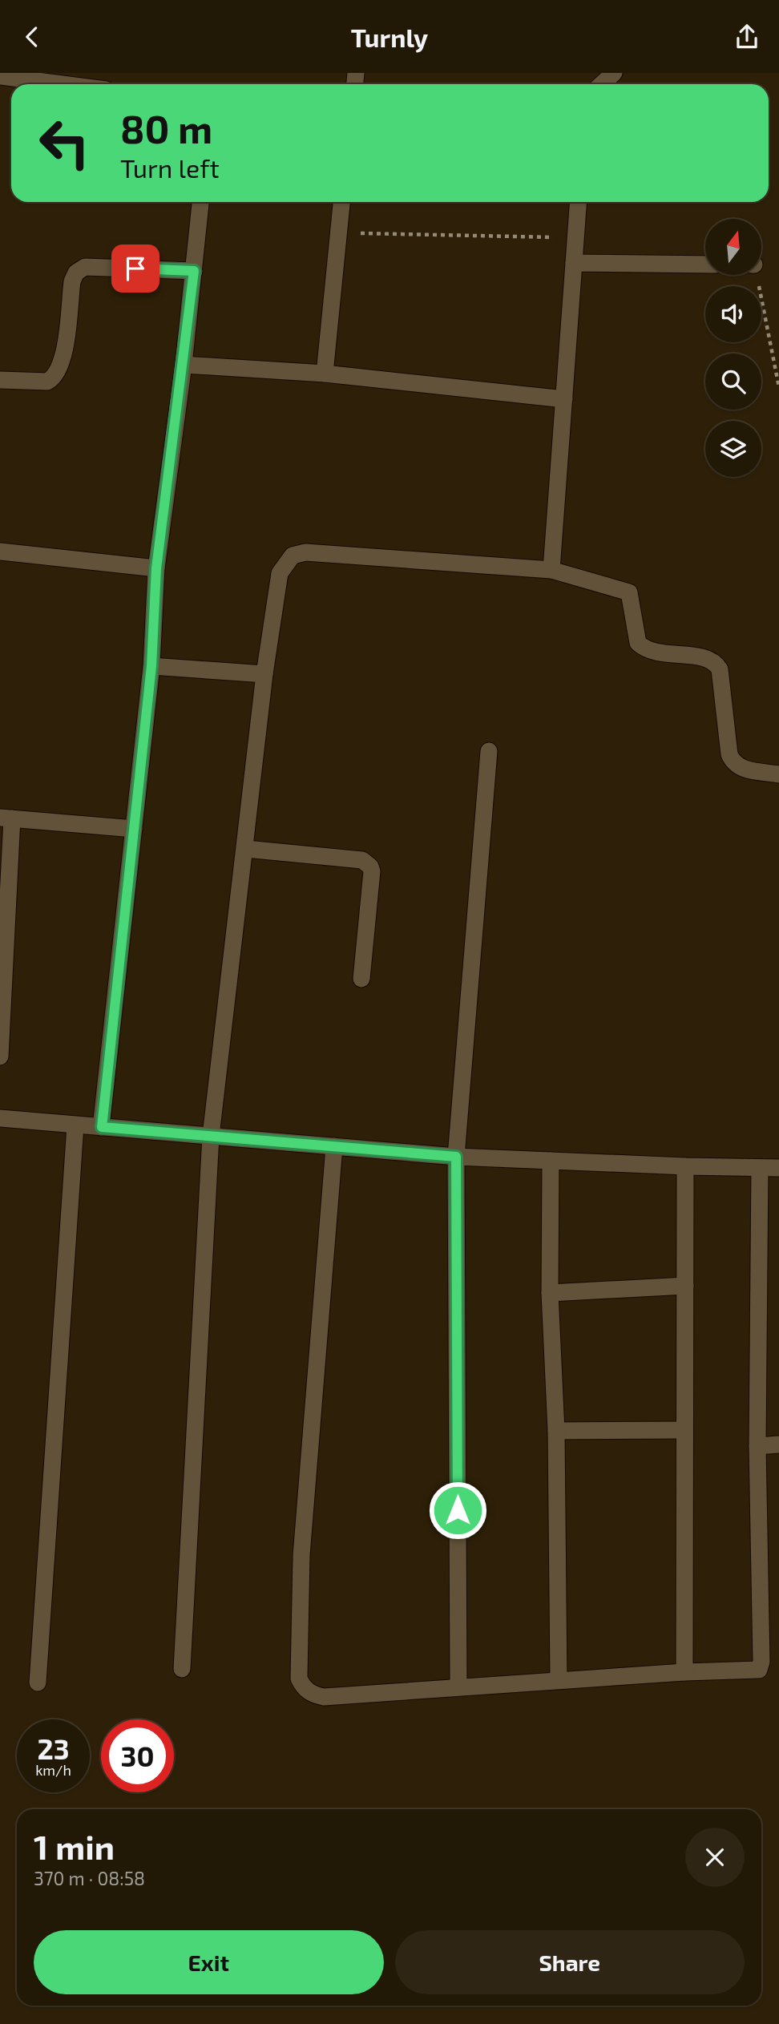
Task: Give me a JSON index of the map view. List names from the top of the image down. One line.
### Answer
{"north":"top","page":{"header":"Turnly","turn":["80 m","Turn left"],"speed":"23 km/h","limit":"30","heading":["1 min","370 m · 08:58"],"buttons":["Exit","Share"]}}
